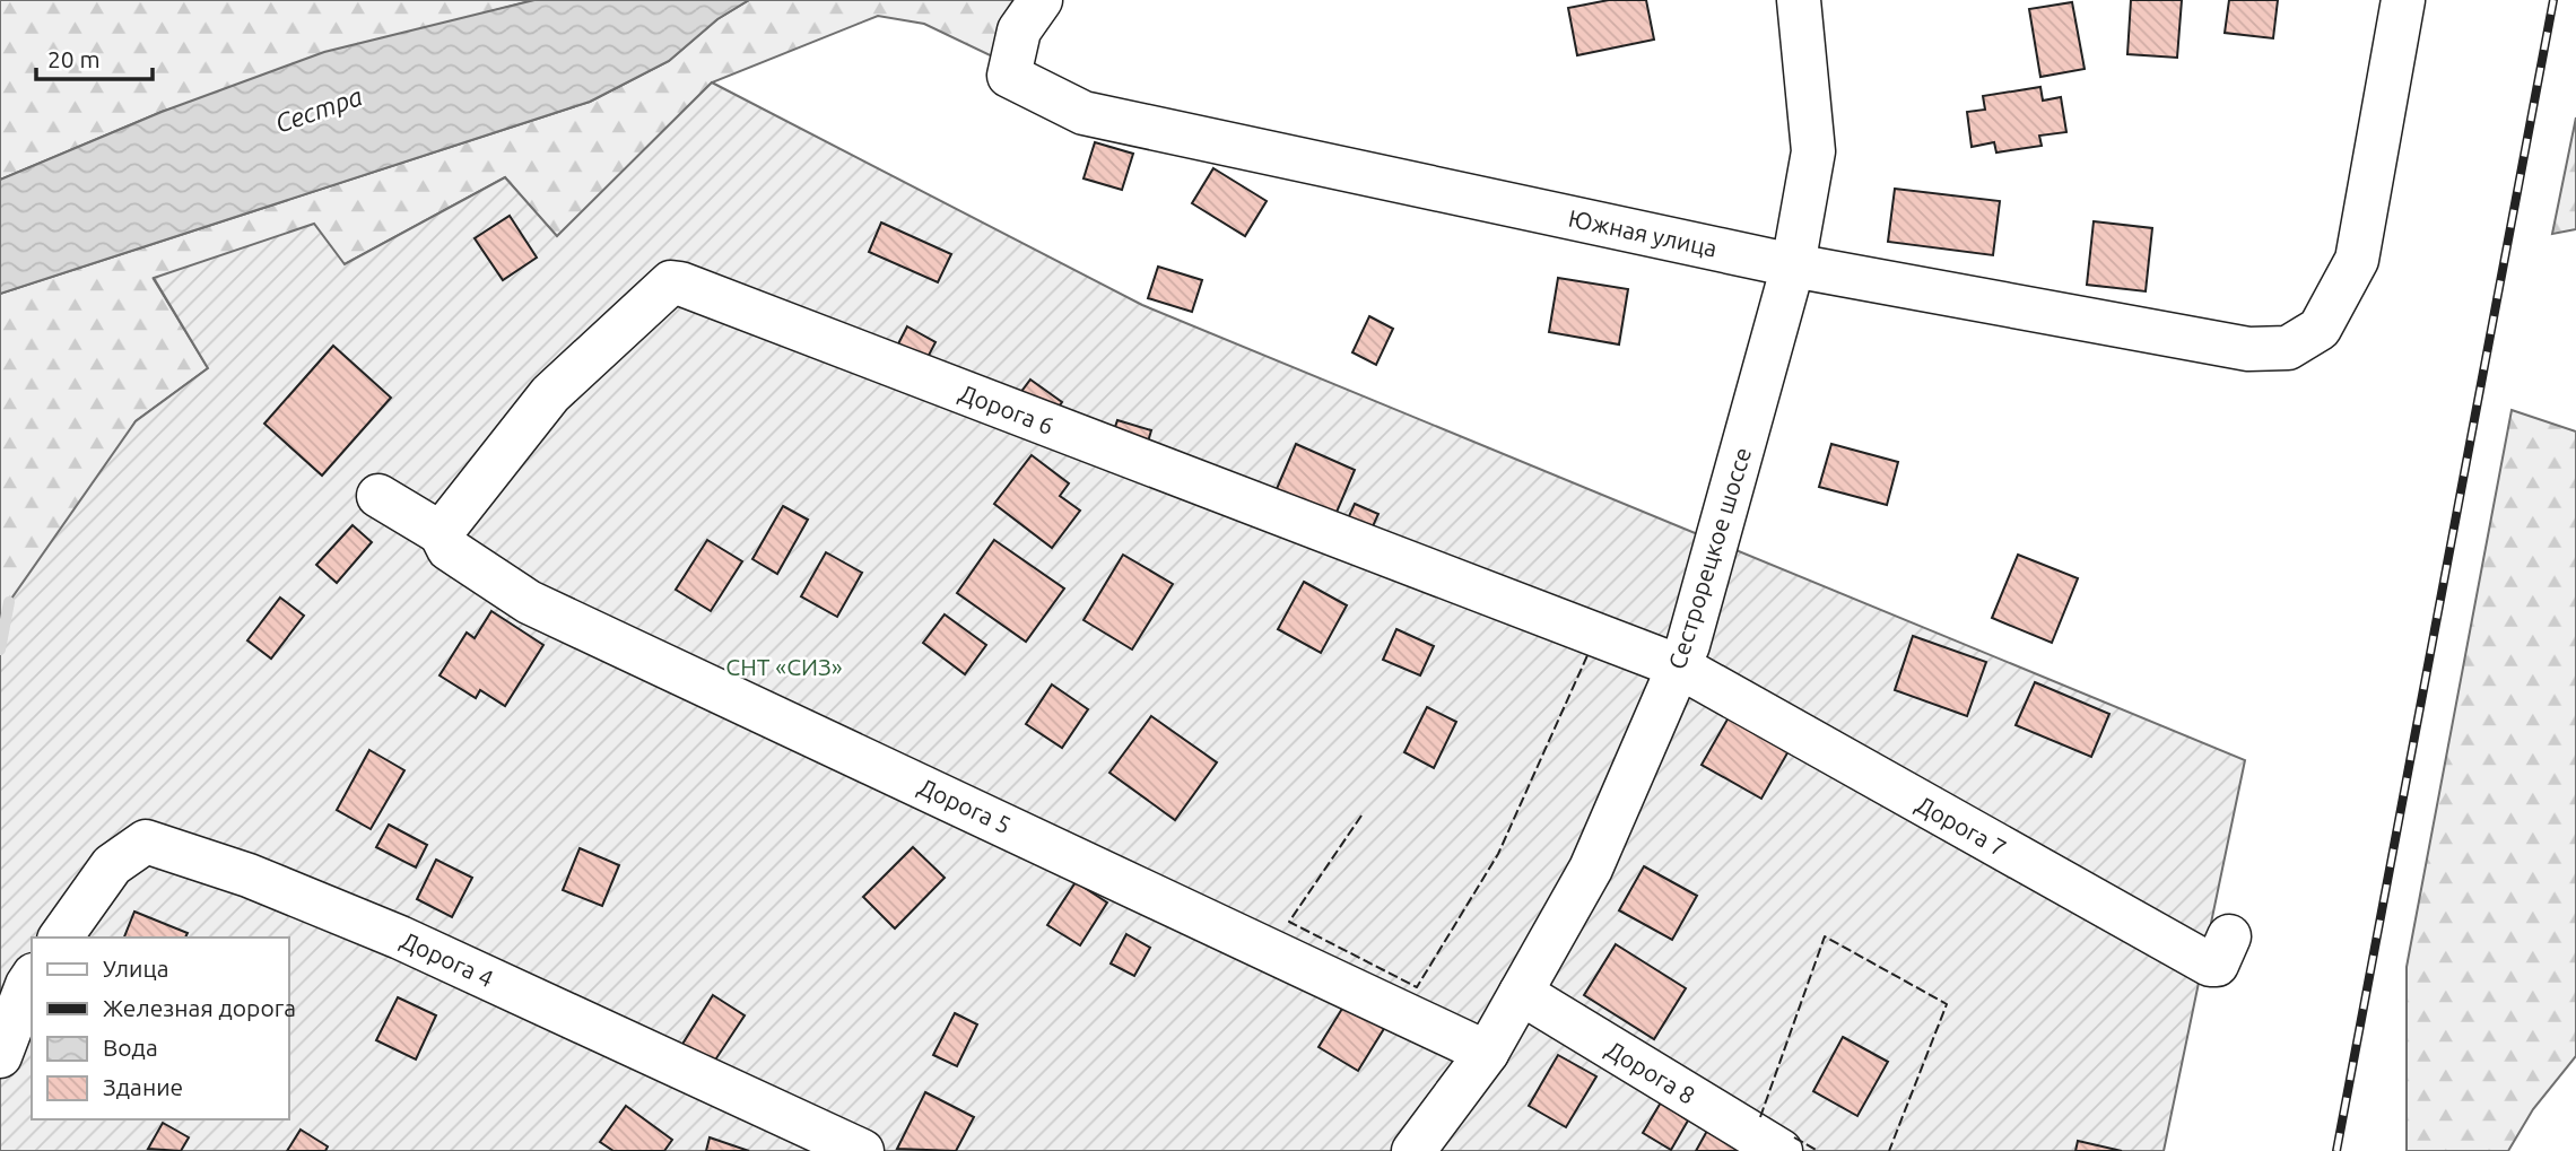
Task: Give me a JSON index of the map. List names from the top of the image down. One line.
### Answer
{"streets":{"street":["Южная улица","Дорога 6","Сестрорецкое шоссе","Дорога 5","Дорога 7","Дорога 4","Дорога 8"]},"crossings":[["Южная улица","Сестрорецкое шоссе"],["Дорога 6","Сестрорецкое шоссе"],["Дорога 6","Дорога 5"],["Дорога 6","Дорога 7"],["Сестрорецкое шоссе","Дорога 5"],["Сестрорецкое шоссе","Дорога 7"],["Сестрорецкое шоссе","Дорога 8"]],"water":["Сестра"],"parks":["СНТ «СИЗ»"],"legend":["Улица","Железная дорога","Вода","Здание"],"scale_bar":"20 m"}
